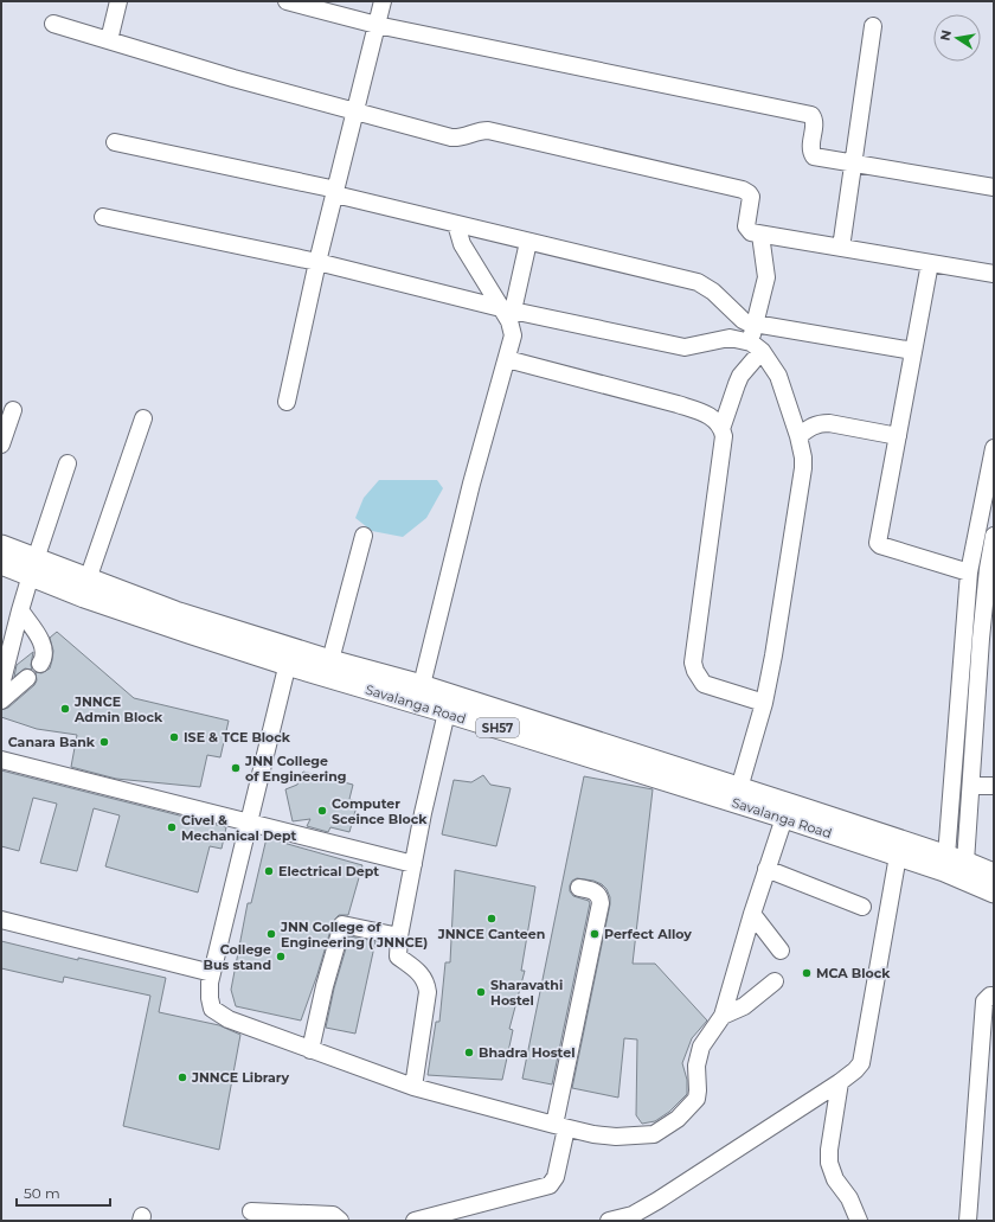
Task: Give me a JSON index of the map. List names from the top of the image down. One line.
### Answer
{"streets":{"main road":["Savalanga Road","SH57"]},"places":["JNNCE Admin Block","ISE & TCE Block","Canara Bank","JNN College of Engineering","Computer Sceince Block","Civel & Mechanical Dept","Electrical Dept","JNNCE Canteen","JNN College of Engineering ( JNNCE)","Perfect Alloy","College Bus stand","MCA Block","Sharavathi Hostel","Bhadra Hostel","JNNCE Library"],"scale_bar":"50 m","north":"left"}
